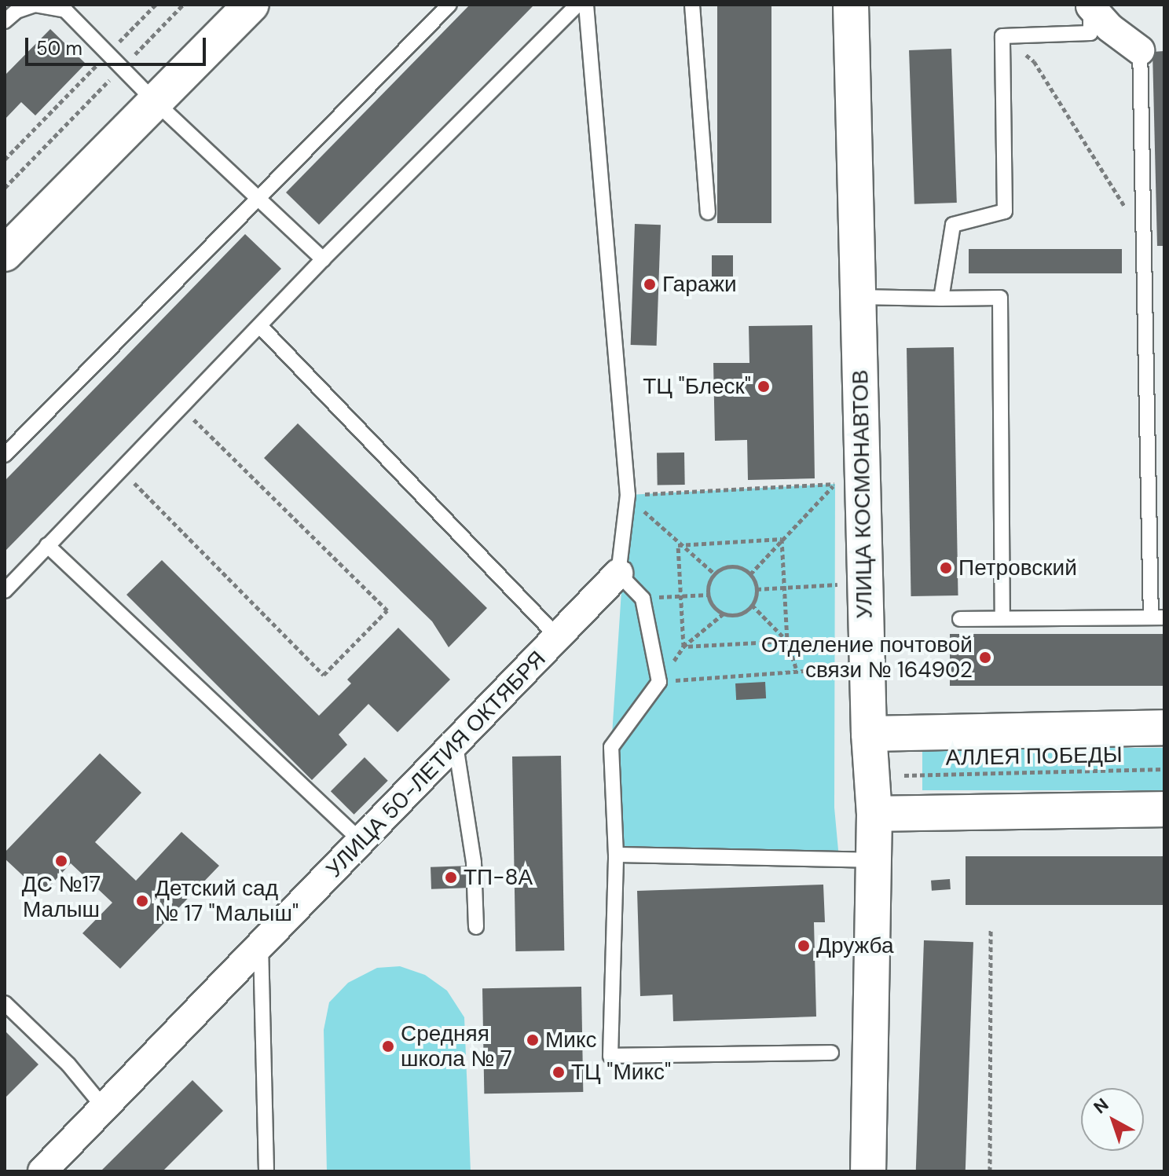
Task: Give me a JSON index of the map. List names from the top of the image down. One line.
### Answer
{"streets":{"main road":["УЛИЦА КОСМОНАВТОВ"],"street":["УЛИЦА 50-ЛЕТИЯ ОКТЯБРЯ"],"path":["АЛЛЕЯ ПОБЕДЫ"]},"places":["Гаражи","ТЦ \"Блеск\"","Петровский","Отделение почтовой связи № 164902","ДС №17 Малыш","ТП-8А","Детский сад № 17 \"Малыш\"","Дружба","Микс","Средняя школа № 7","ТЦ \"Микс\""],"scale_bar":"50 m","north":"top left"}
